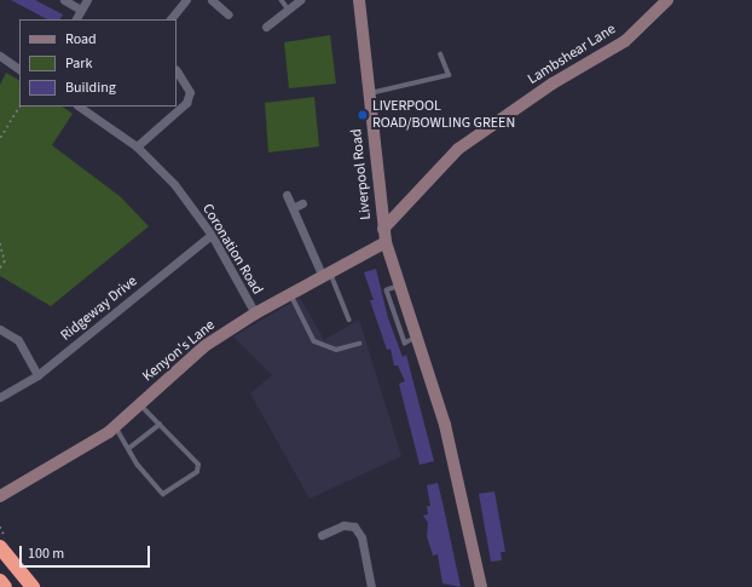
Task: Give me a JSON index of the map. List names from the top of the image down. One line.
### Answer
{"streets":{"street":["Lambshear Lane","Liverpool Road","Coronation Road","Ridgeway Drive","Kenyon's Lane"]},"crossings":[["Lambshear Lane","Liverpool Road"],["Liverpool Road","Kenyon's Lane"],["Coronation Road","Ridgeway Drive"],["Coronation Road","Kenyon's Lane"]],"places":["LIVERPOOL ROAD/BOWLING GREEN"],"legend":["Road","Park","Building"],"scale_bar":"100 m"}
